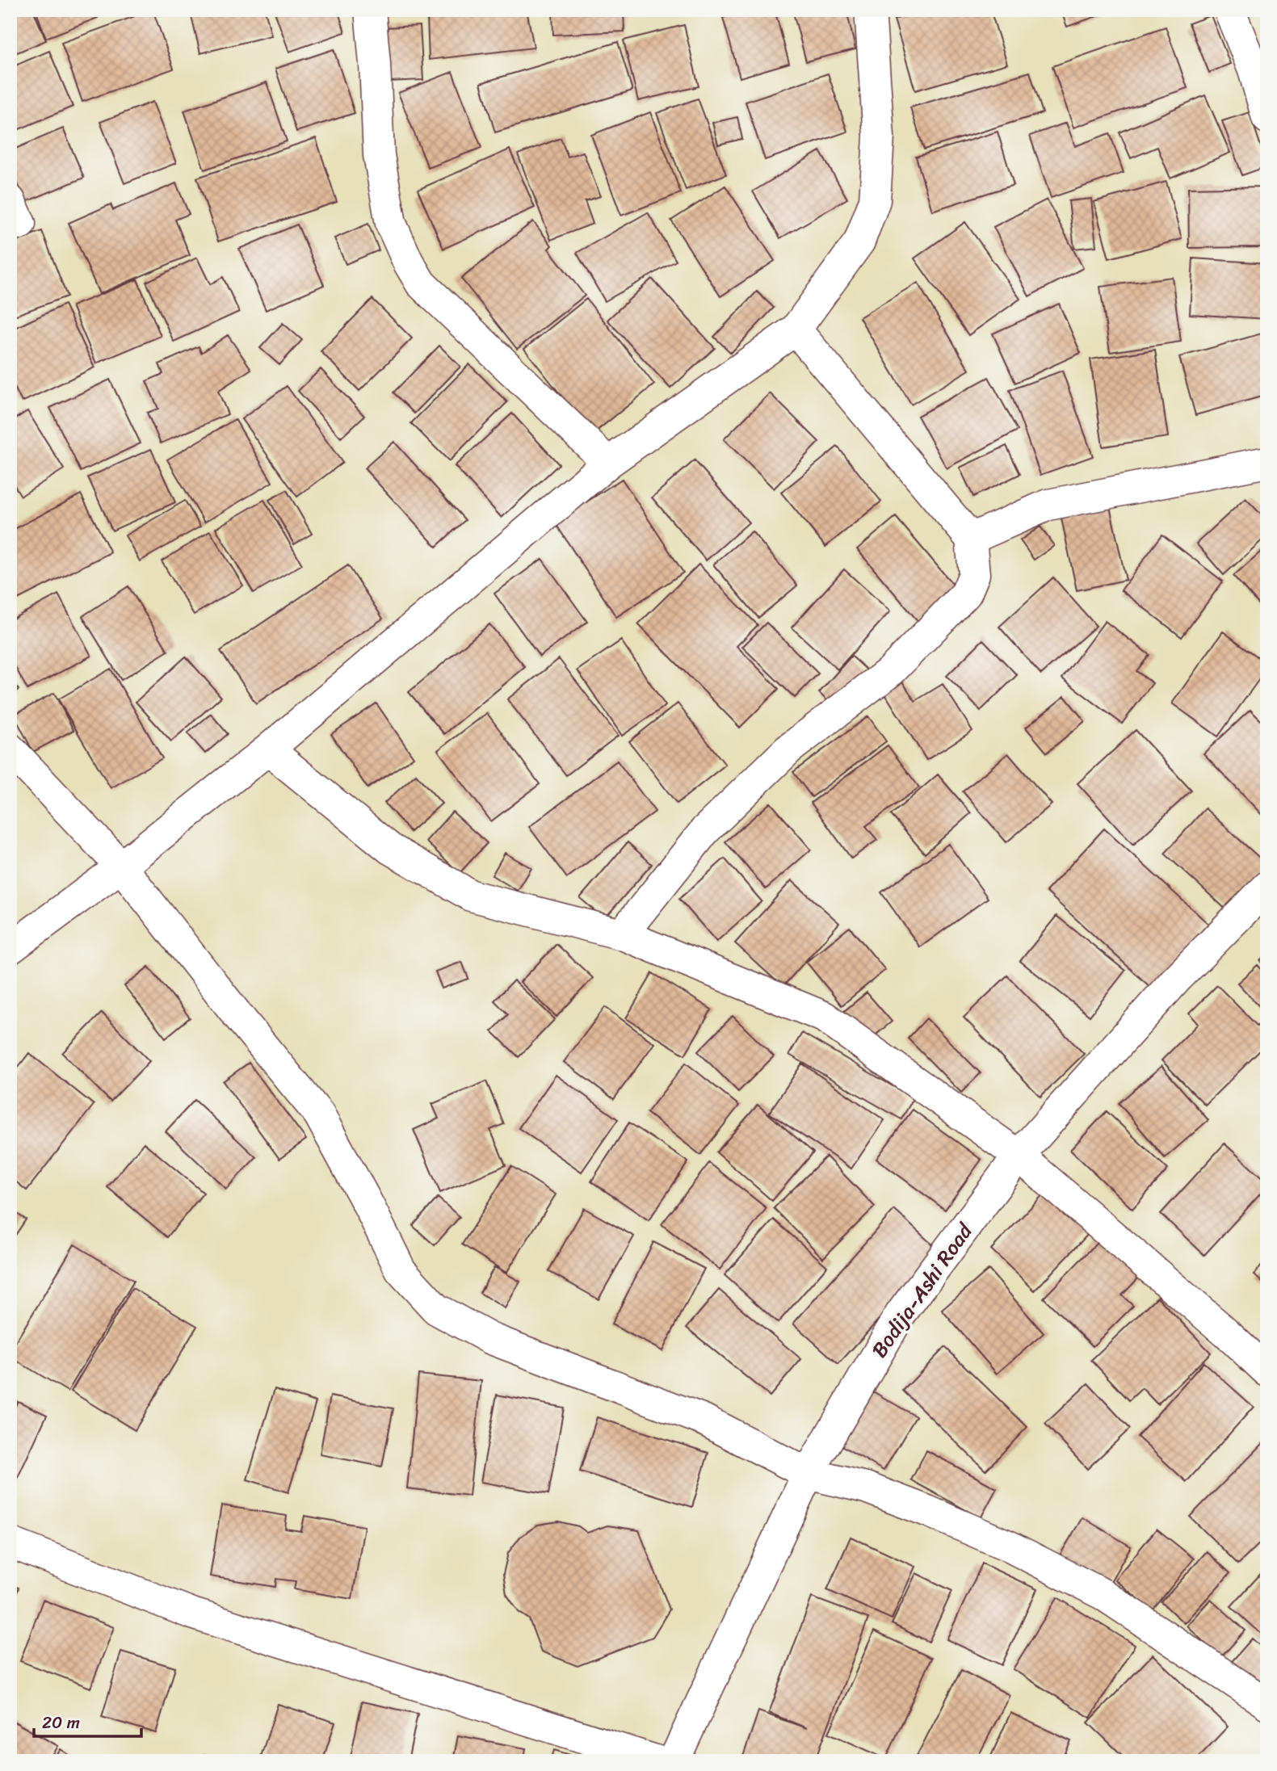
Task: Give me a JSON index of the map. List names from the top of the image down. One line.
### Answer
{"streets":{"street":["Bodija-Ashi Road"]},"scale_bar":"20 m"}
